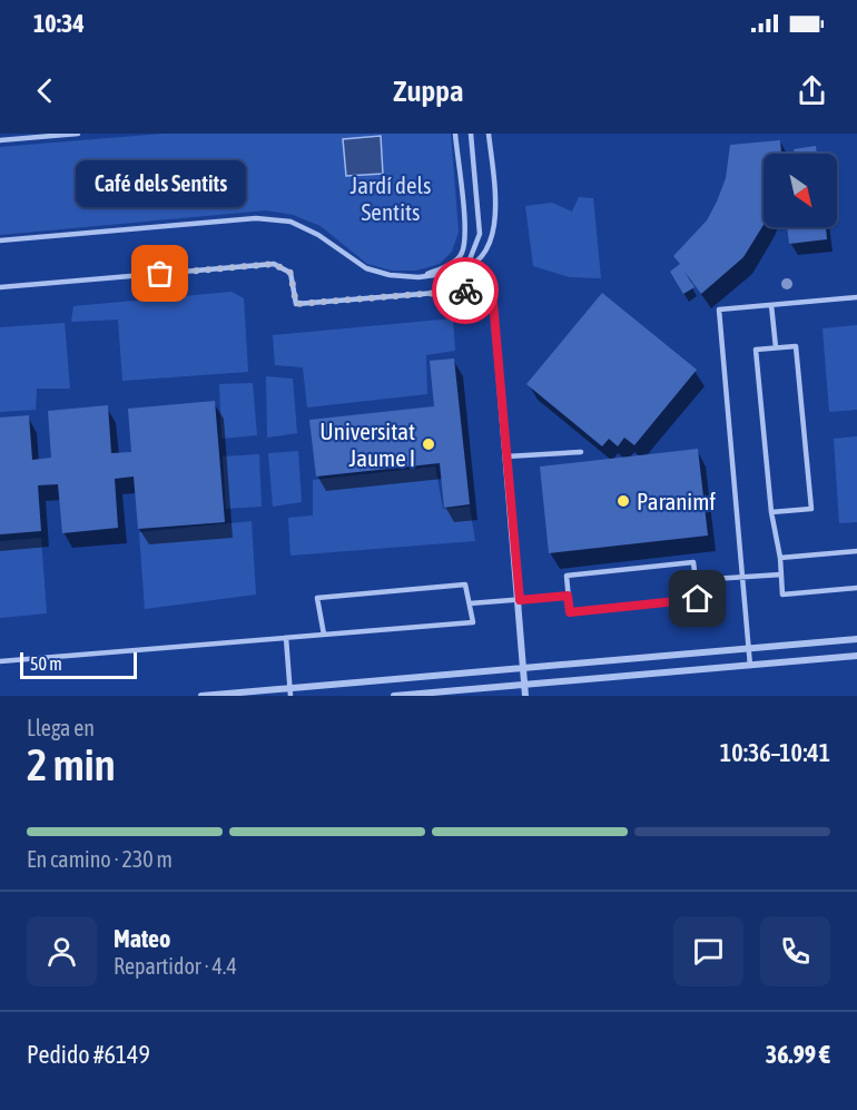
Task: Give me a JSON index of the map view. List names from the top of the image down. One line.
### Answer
{"parks":["Jardí dels Sentits"],"places":["Café dels Sentits","Universitat Jaume I","Paranimf"],"scale_bar":"50 m","north":"bottom right","page":{"status":"10:34","header":"Zuppa","bubble":"Café dels Sentits","scale":"50 m","heading":["2 min","Llega en","10:36–10:41"],"panel":["Mateo","Repartidor · 4.4","Pedido #6149","36.99 €"],"bar":"En camino · 230 m"}}
